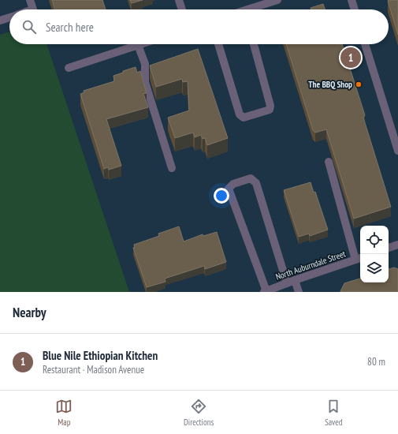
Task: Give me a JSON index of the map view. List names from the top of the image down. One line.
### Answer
{"streets":{"street":["North Auburndale Street"]},"places":["The BBQ Shop"],"page":{"search":"Search here","pins":"1","heading":"Nearby","list":[{"mark":"1","name":"Blue Nile Ethiopian Kitchen","note":"Restaurant · Madison Avenue","value":"80 m"}],"nav":["Map","Directions","Saved"]}}
